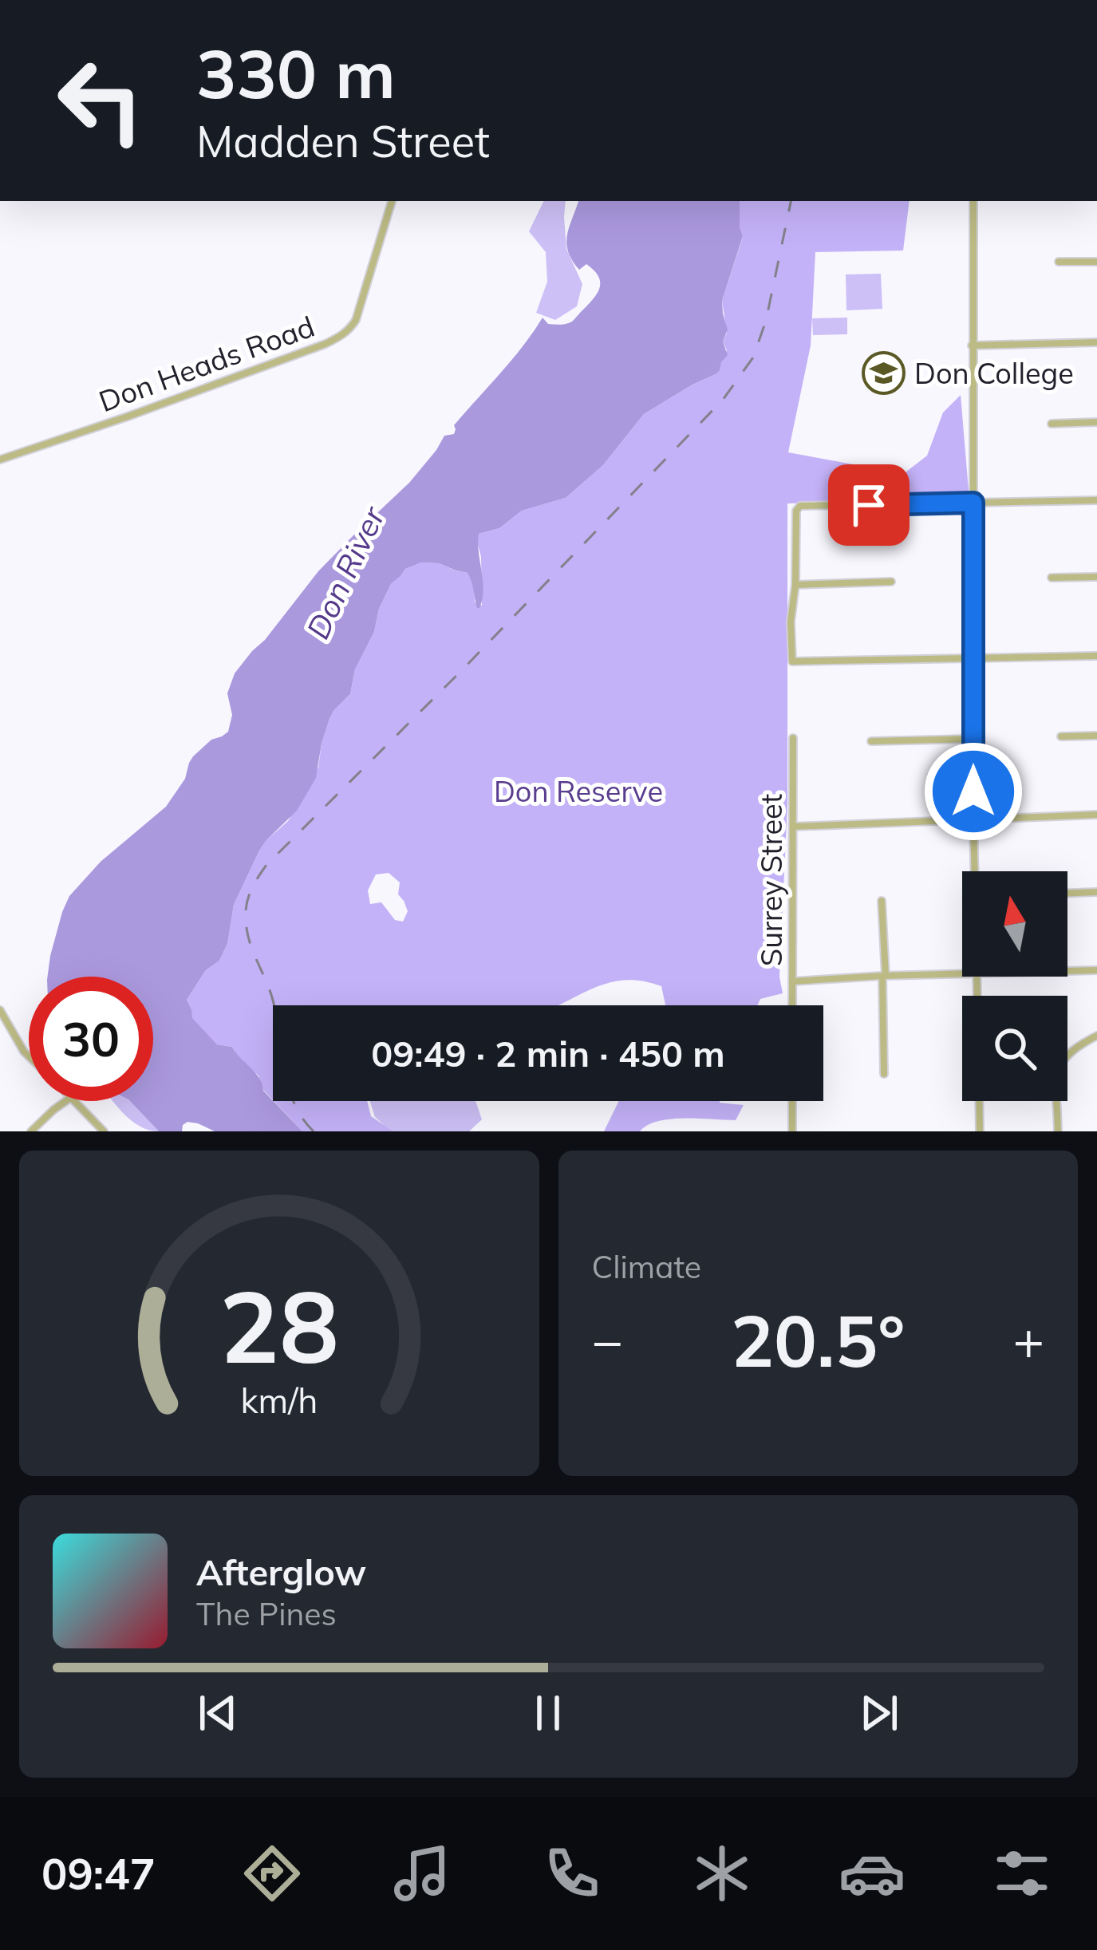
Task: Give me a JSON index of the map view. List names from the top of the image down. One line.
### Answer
{"streets":{"street":["Don Heads Road","Surrey Street"]},"water":["Don River"],"parks":["Don Reserve"],"places":{"school or university":["Don College"]},"north":"top","page":{"turn":["330 m","Madden Street"],"limit":"30","trip":"09:49 · 2 min · 450 m","tile":"Climate","heat":["−","20.5°","+"],"song":["Afterglow","The Pines"],"tabs":"09:47","gauge":["28","km/h"]}}
